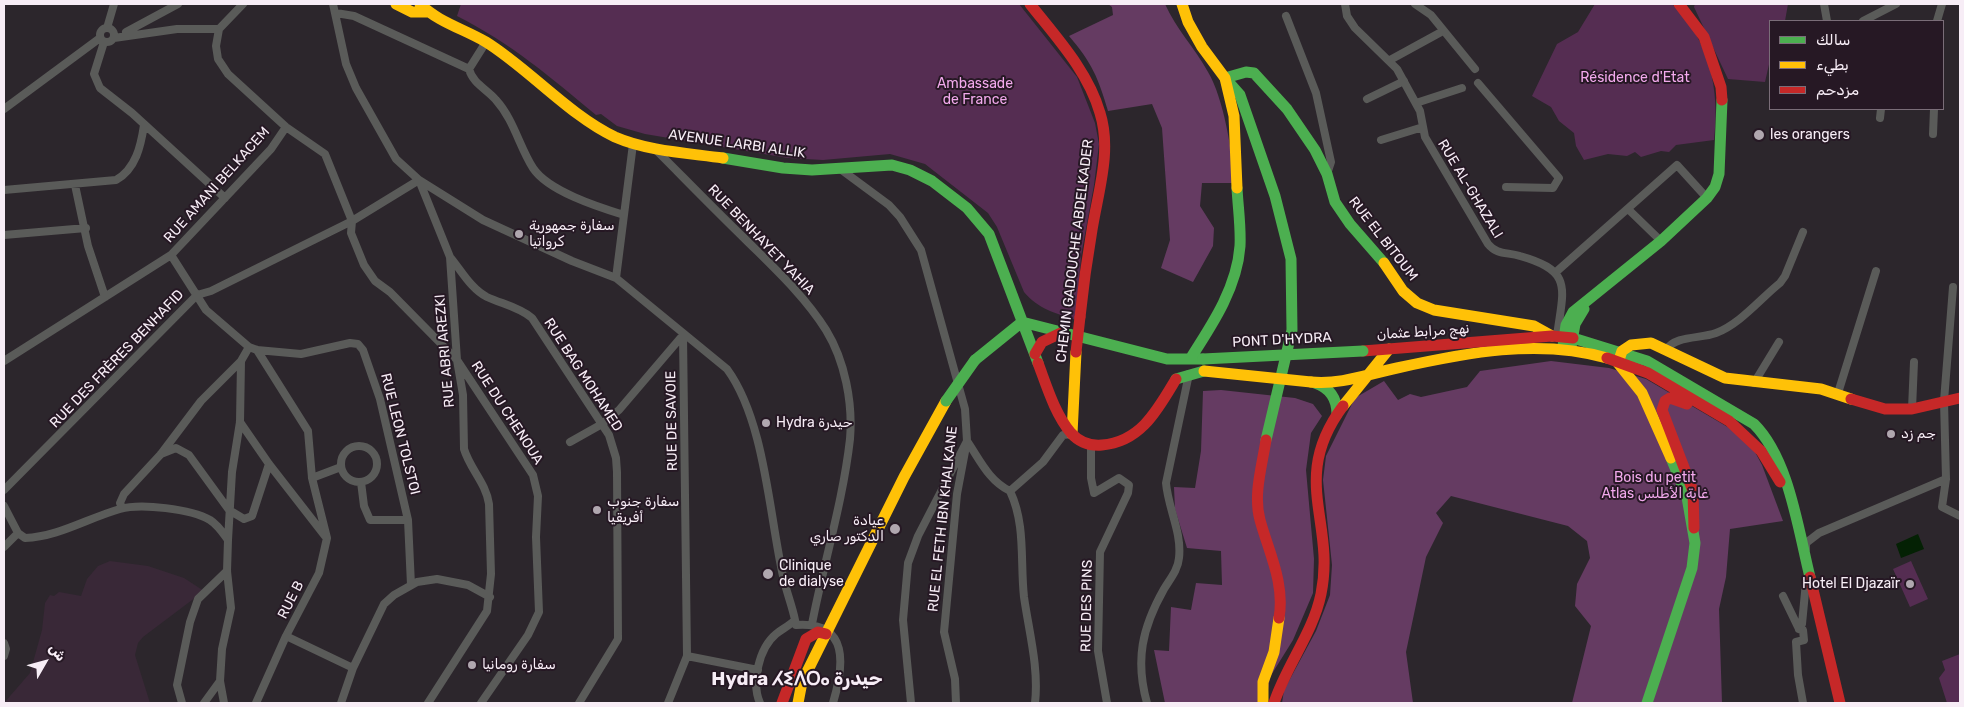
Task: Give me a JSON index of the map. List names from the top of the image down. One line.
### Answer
{"streets":{"main road":["AVENUE LARBI ALLIK","RUE EL BITOUM","CHEMIN GADOUCHE ABDELKADER","نهج مرابط عثمان","PONT D'HYDRA"],"street":["RUE AMANI BELKACEM","RUE AL-GHAZALI","RUE BENHAYET YAHIA","RUE ABRI AREZKI","RUE DES FRÈRES BENHAFID","RUE BAG MOHAMED","RUE DU CHENOUA","RUE DE SAVOIE","RUE LEON TOLSTOI","RUE EL FETH IBN KHALKANE","RUE B","RUE DES PINS"]},"crossings":[["AVENUE LARBI ALLIK","RUE BENHAYET YAHIA"],["AVENUE LARBI ALLIK","RUE EL FETH IBN KHALKANE"],["RUE AMANI BELKACEM","RUE DU CHENOUA"],["RUE AMANI BELKACEM","RUE LEON TOLSTOI"],["RUE EL BITOUM","نهج مرابط عثمان"],["نهج مرابط عثمان","PONT D'HYDRA"],["RUE ABRI AREZKI","RUE DES FRÈRES BENHAFID"],["RUE ABRI AREZKI","RUE BAG MOHAMED"],["RUE ABRI AREZKI","RUE DU CHENOUA"],["RUE DES FRÈRES BENHAFID","RUE DU CHENOUA"],["RUE DES FRÈRES BENHAFID","RUE LEON TOLSTOI"],["RUE LEON TOLSTOI","RUE B"]],"districts":["Hydra ⵃⵉⴷⵔⴰ حيدرة"],"parks":["Résidence d'Etat","Ambassade de France","Bois du petit Atlas غابة الأطلس"],"places":["les orangers","سفارة جمهورية كرواتيا","Hydra حيدرة","جم زد","سفارة جنوب أفريقيا","عيادة الدكتور صاري","Clinique de dialyse","Hotel El Djazaïr","سفارة رومانيا"],"legend":["سالك","بطيء","مزدحم"],"north":"top right"}
